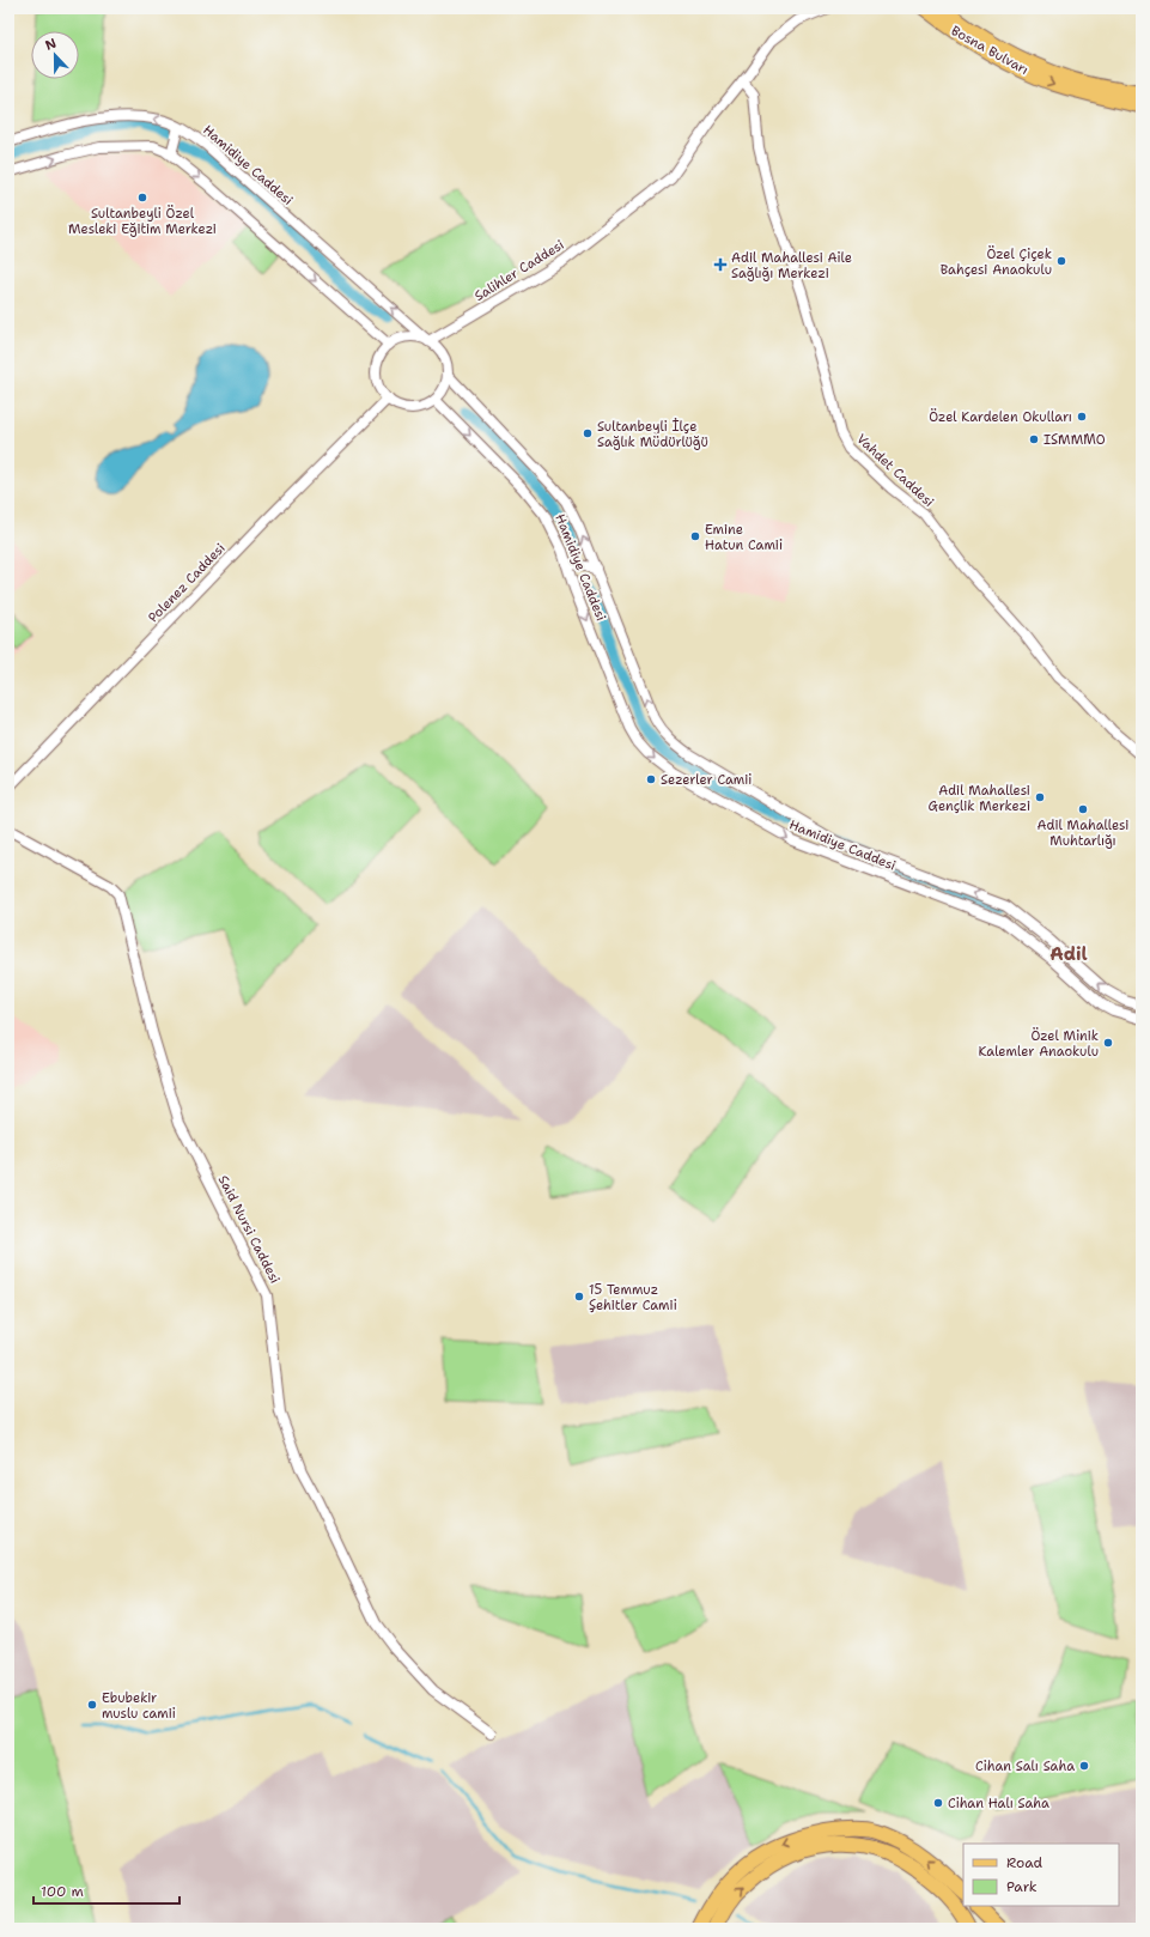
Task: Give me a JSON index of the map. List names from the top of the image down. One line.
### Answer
{"streets":{"main road":["Bosna Bulvarı"],"street":["Hamidiye Caddesi","Salihler Caddesi","Vahdet Caddesi","Polenez Caddesi","Said Nursi Caddesi"]},"crossings":[["Hamidiye Caddesi","Salihler Caddesi"],["Hamidiye Caddesi","Polenez Caddesi"],["Salihler Caddesi","Vahdet Caddesi"],["Salihler Caddesi","Polenez Caddesi"]],"districts":["Adil"],"places":{"other":["Sultanbeyli Özel Mesleki Eğitim Merkezi","Özel Çiçek Bahçesi Anaokulu","Özel Kardelen Okulları","Sultanbeyli İlçe Sağlık Müdürlüğü","ISMMMO","Emine Hatun Camii","Sezerler Camii","Adil Mahallesi Gençlik Merkezi","Adil Mahallesi Muhtarlığı","Özel Minik Kalemler Anaokulu","15 Temmuz Şehitler Camii","Ebubekir muslu camii","Cihan Salı Saha","Cihan Halı Saha"],"health":["Adil Mahallesi Aile Sağlığı Merkezi"]},"legend":["Road","Park"],"scale_bar":"100 m","north":"top"}
